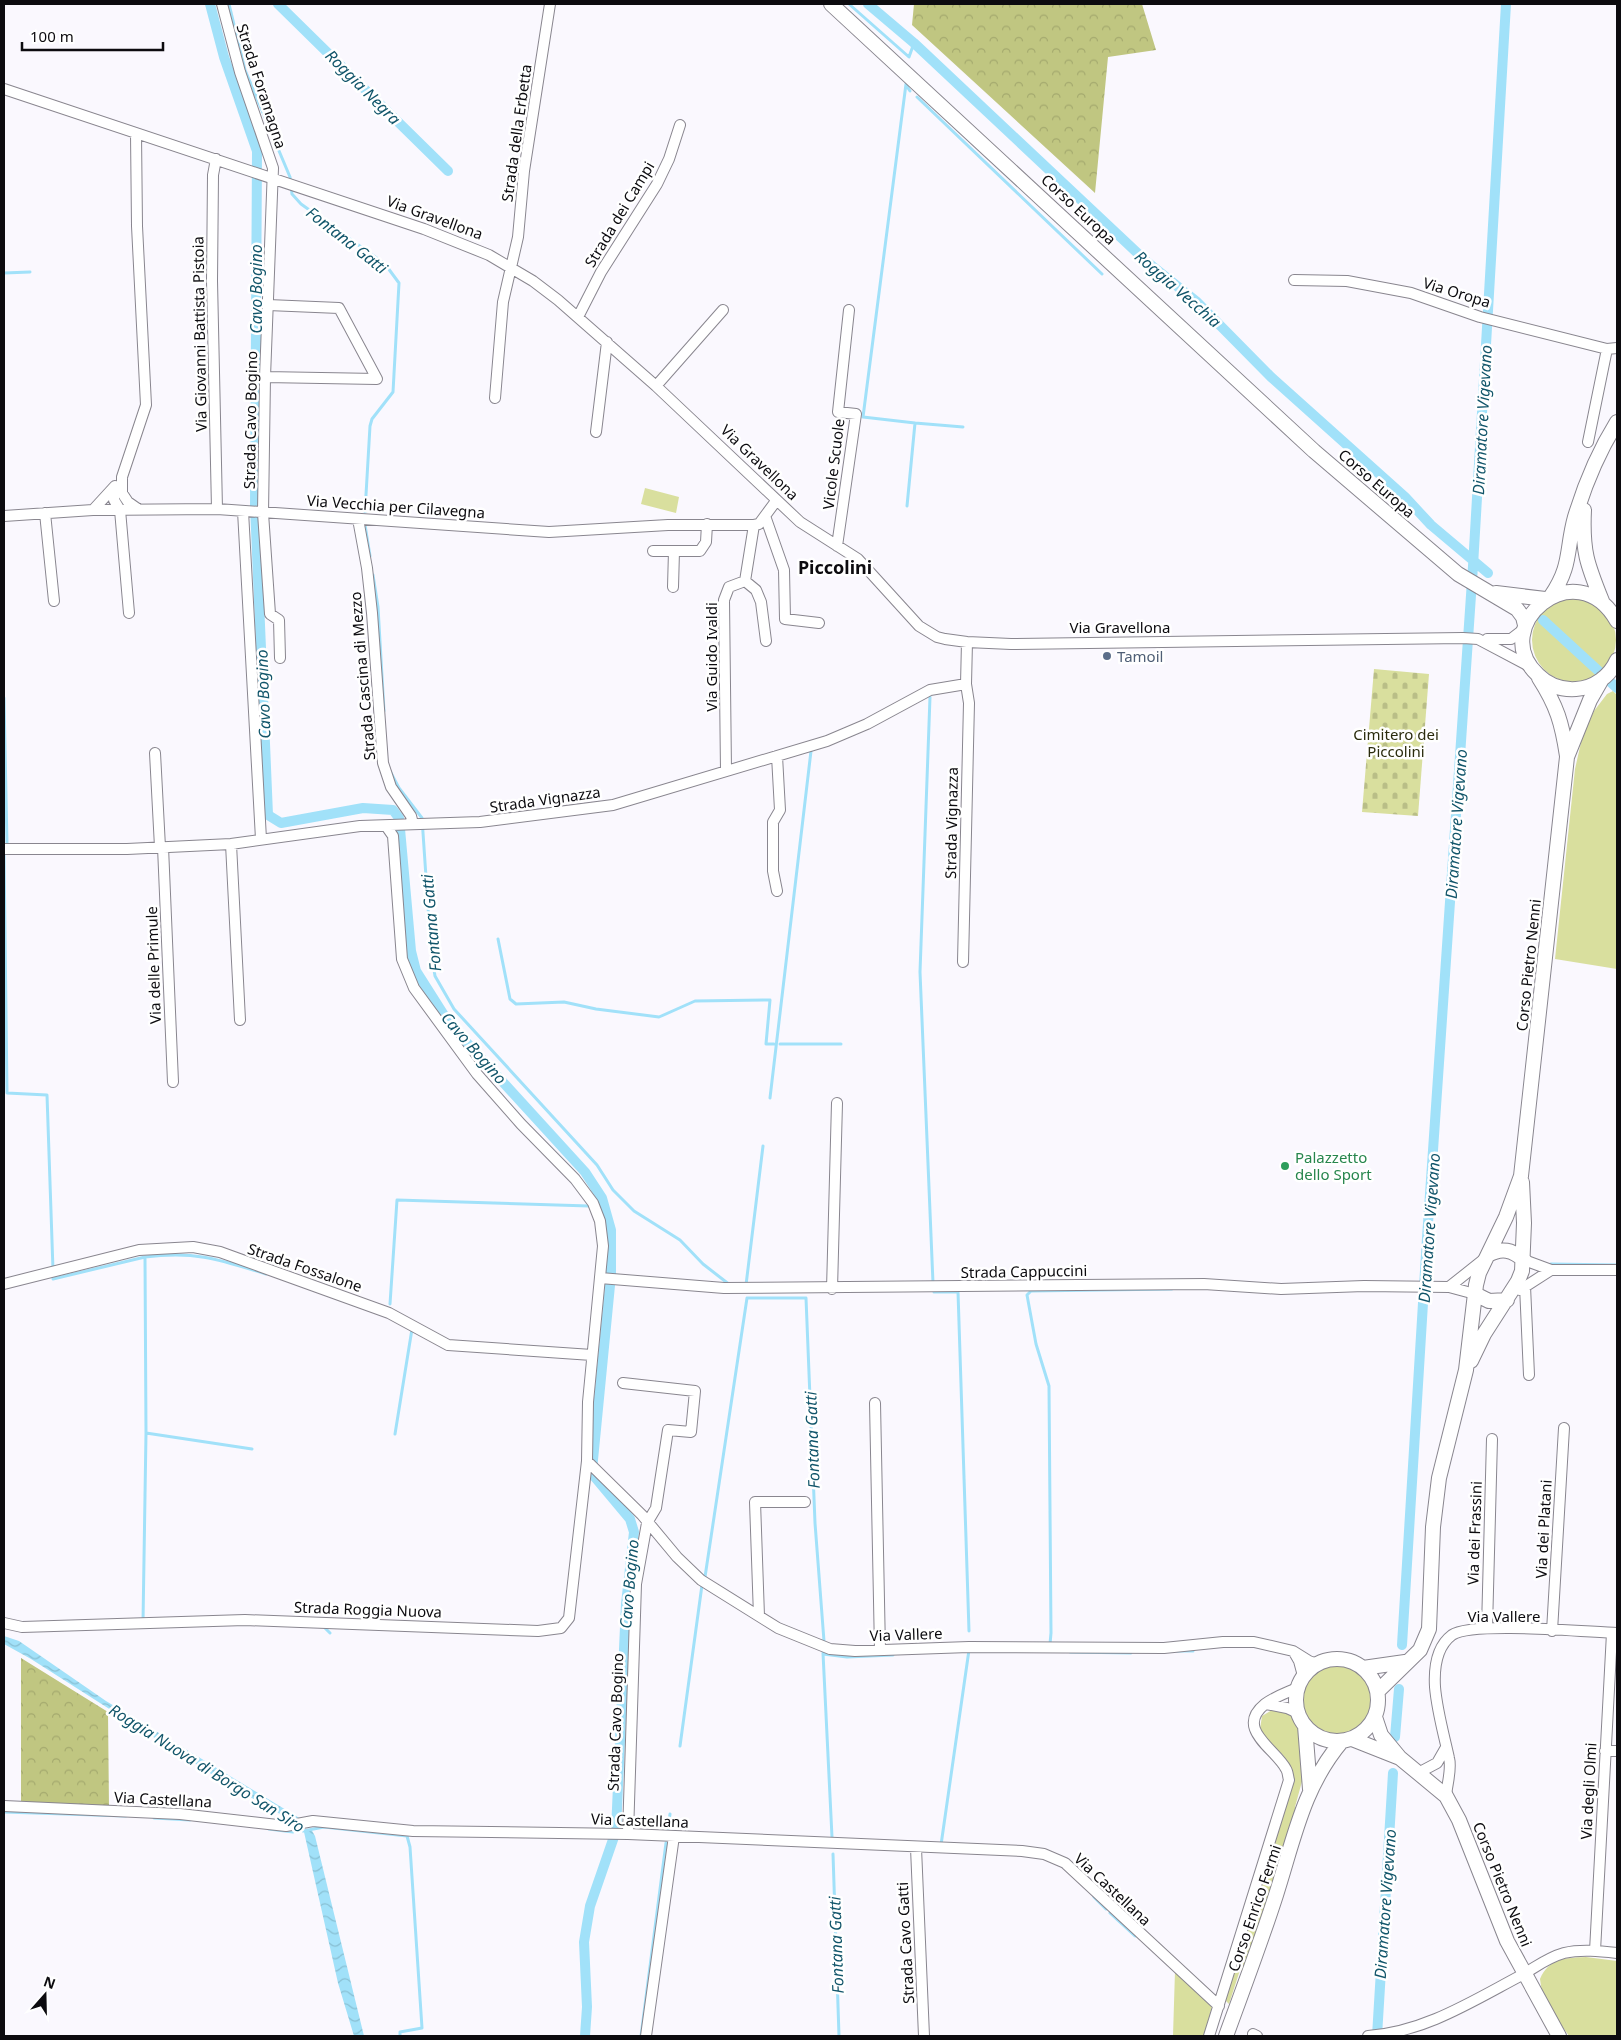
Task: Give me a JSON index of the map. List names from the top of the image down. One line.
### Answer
{"streets":{"main road":["Corso Europa","Corso Pietro Nenni","Corso Enrico Fermi"],"street":["Strada Foramagna","Strada della Erbetta","Strada dei Campi","Via Gravellona","Via Oropa","Via Giovanni Battista Pistoia","Strada Cavo Bogino","Vicole Scuole","Via Vecchia per Cilavegna","Via Guido Ivaldi","Strada Cascina di Mezzo","Strada Vignazza","Via delle Primule","Strada Fossalone","Strada Cappuccini","Via dei Platani","Via dei Frassini","Strada Roggia Nuova","Via Vallere","Via degli Olmi","Via Castellana","Strada Cavo Gatti"]},"crossings":[["Strada Foramagna","Via Gravellona"],["Strada Foramagna","Strada Cavo Bogino"],["Strada della Erbetta","Via Gravellona"],["Corso Europa","Corso Pietro Nenni"],["Strada dei Campi","Via Gravellona"],["Via Gravellona","Via Giovanni Battista Pistoia"],["Via Gravellona","Strada Cavo Bogino"],["Via Gravellona","Vicole Scuole"],["Via Gravellona","Strada Vignazza"],["Via Gravellona","Corso Pietro Nenni"],["Via Giovanni Battista Pistoia","Via Vecchia per Cilavegna"],["Strada Cavo Bogino","Via Vecchia per Cilavegna"],["Strada Cavo Bogino","Strada Vignazza"],["Strada Cavo Bogino","Via Vallere"],["Strada Cavo Bogino","Via Castellana"],["Via Vecchia per Cilavegna","Strada Cascina di Mezzo"],["Via Guido Ivaldi","Strada Vignazza"],["Strada Cascina di Mezzo","Strada Vignazza"],["Strada Cascina di Mezzo","Strada Fossalone"],["Strada Cascina di Mezzo","Strada Cappuccini"],["Strada Cascina di Mezzo","Strada Roggia Nuova"],["Strada Cascina di Mezzo","Via Vallere"],["Strada Vignazza","Via delle Primule"],["Corso Pietro Nenni","Strada Cappuccini"],["Corso Pietro Nenni","Via Vallere"],["Corso Pietro Nenni","Corso Enrico Fermi"],["Via dei Platani","Via Vallere"],["Via dei Frassini","Via Vallere"],["Strada Roggia Nuova","Via Vallere"],["Via Vallere","Via degli Olmi"],["Via Vallere","Corso Enrico Fermi"],["Via Castellana","Strada Cavo Gatti"]],"districts":["Piccolini"],"water":["Roggia Negra","Fontana Gatti","Cavo Bogino","Roggia Vecchia","Diramatore Vigevano","Roggia Nuova di Borgo San Siro"],"parks":["Cimitero dei Piccolini"],"places":["Tamoil","Palazzetto dello Sport"],"scale_bar":"100 m","north":"top"}
